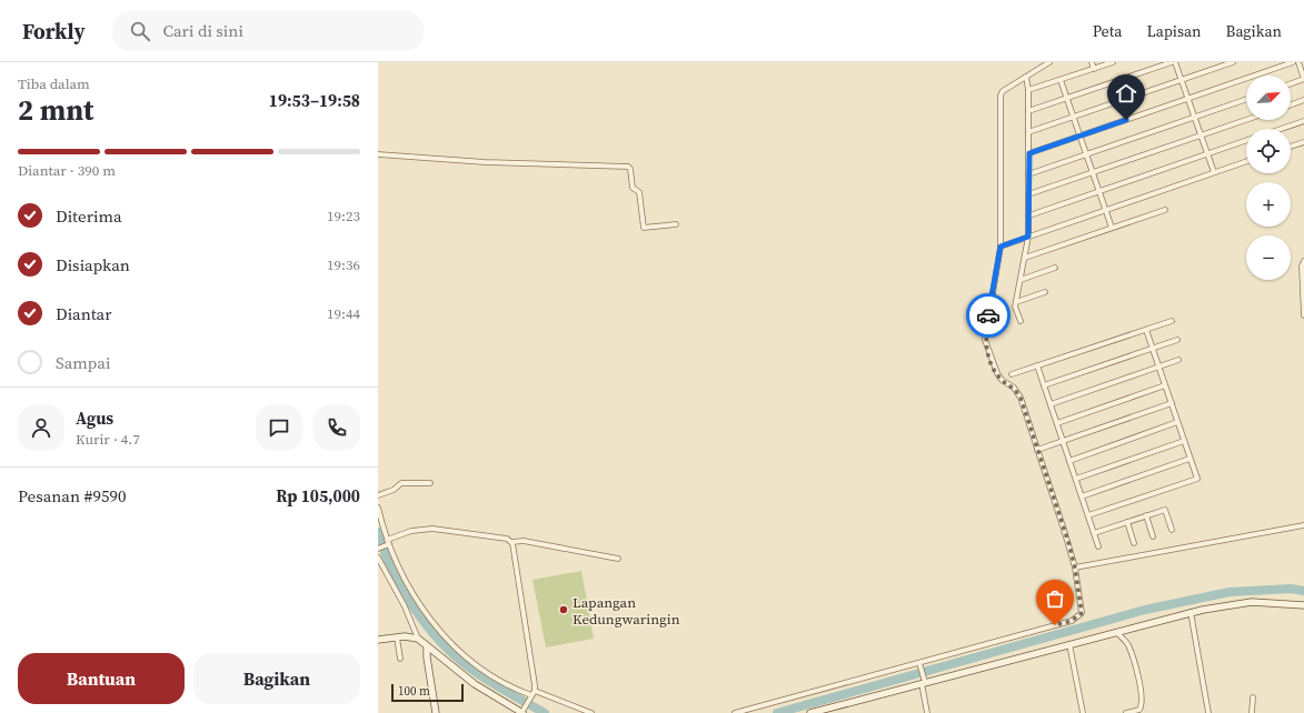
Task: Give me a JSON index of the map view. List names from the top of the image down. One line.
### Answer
{"places":["Lapangan Kedungwaringin"],"scale_bar":"100 m","north":"top right","page":{"header":"Forkly","search":"Cari di sini","nav":["Peta","Lapisan","Bagikan"],"heading":["2 mnt","Tiba dalam","19:53–19:58"],"panel":["Agus","Kurir · 4.7","Pesanan #9590","Rp 105,000"],"map_buttons":["+","−"],"bar":"Diantar · 390 m","list":[["Diterima","19:23"],["Disiapkan","19:36"],["Diantar","19:44"],"Sampai"],"buttons":["Bantuan","Bagikan"],"scale":"100 m"}}
